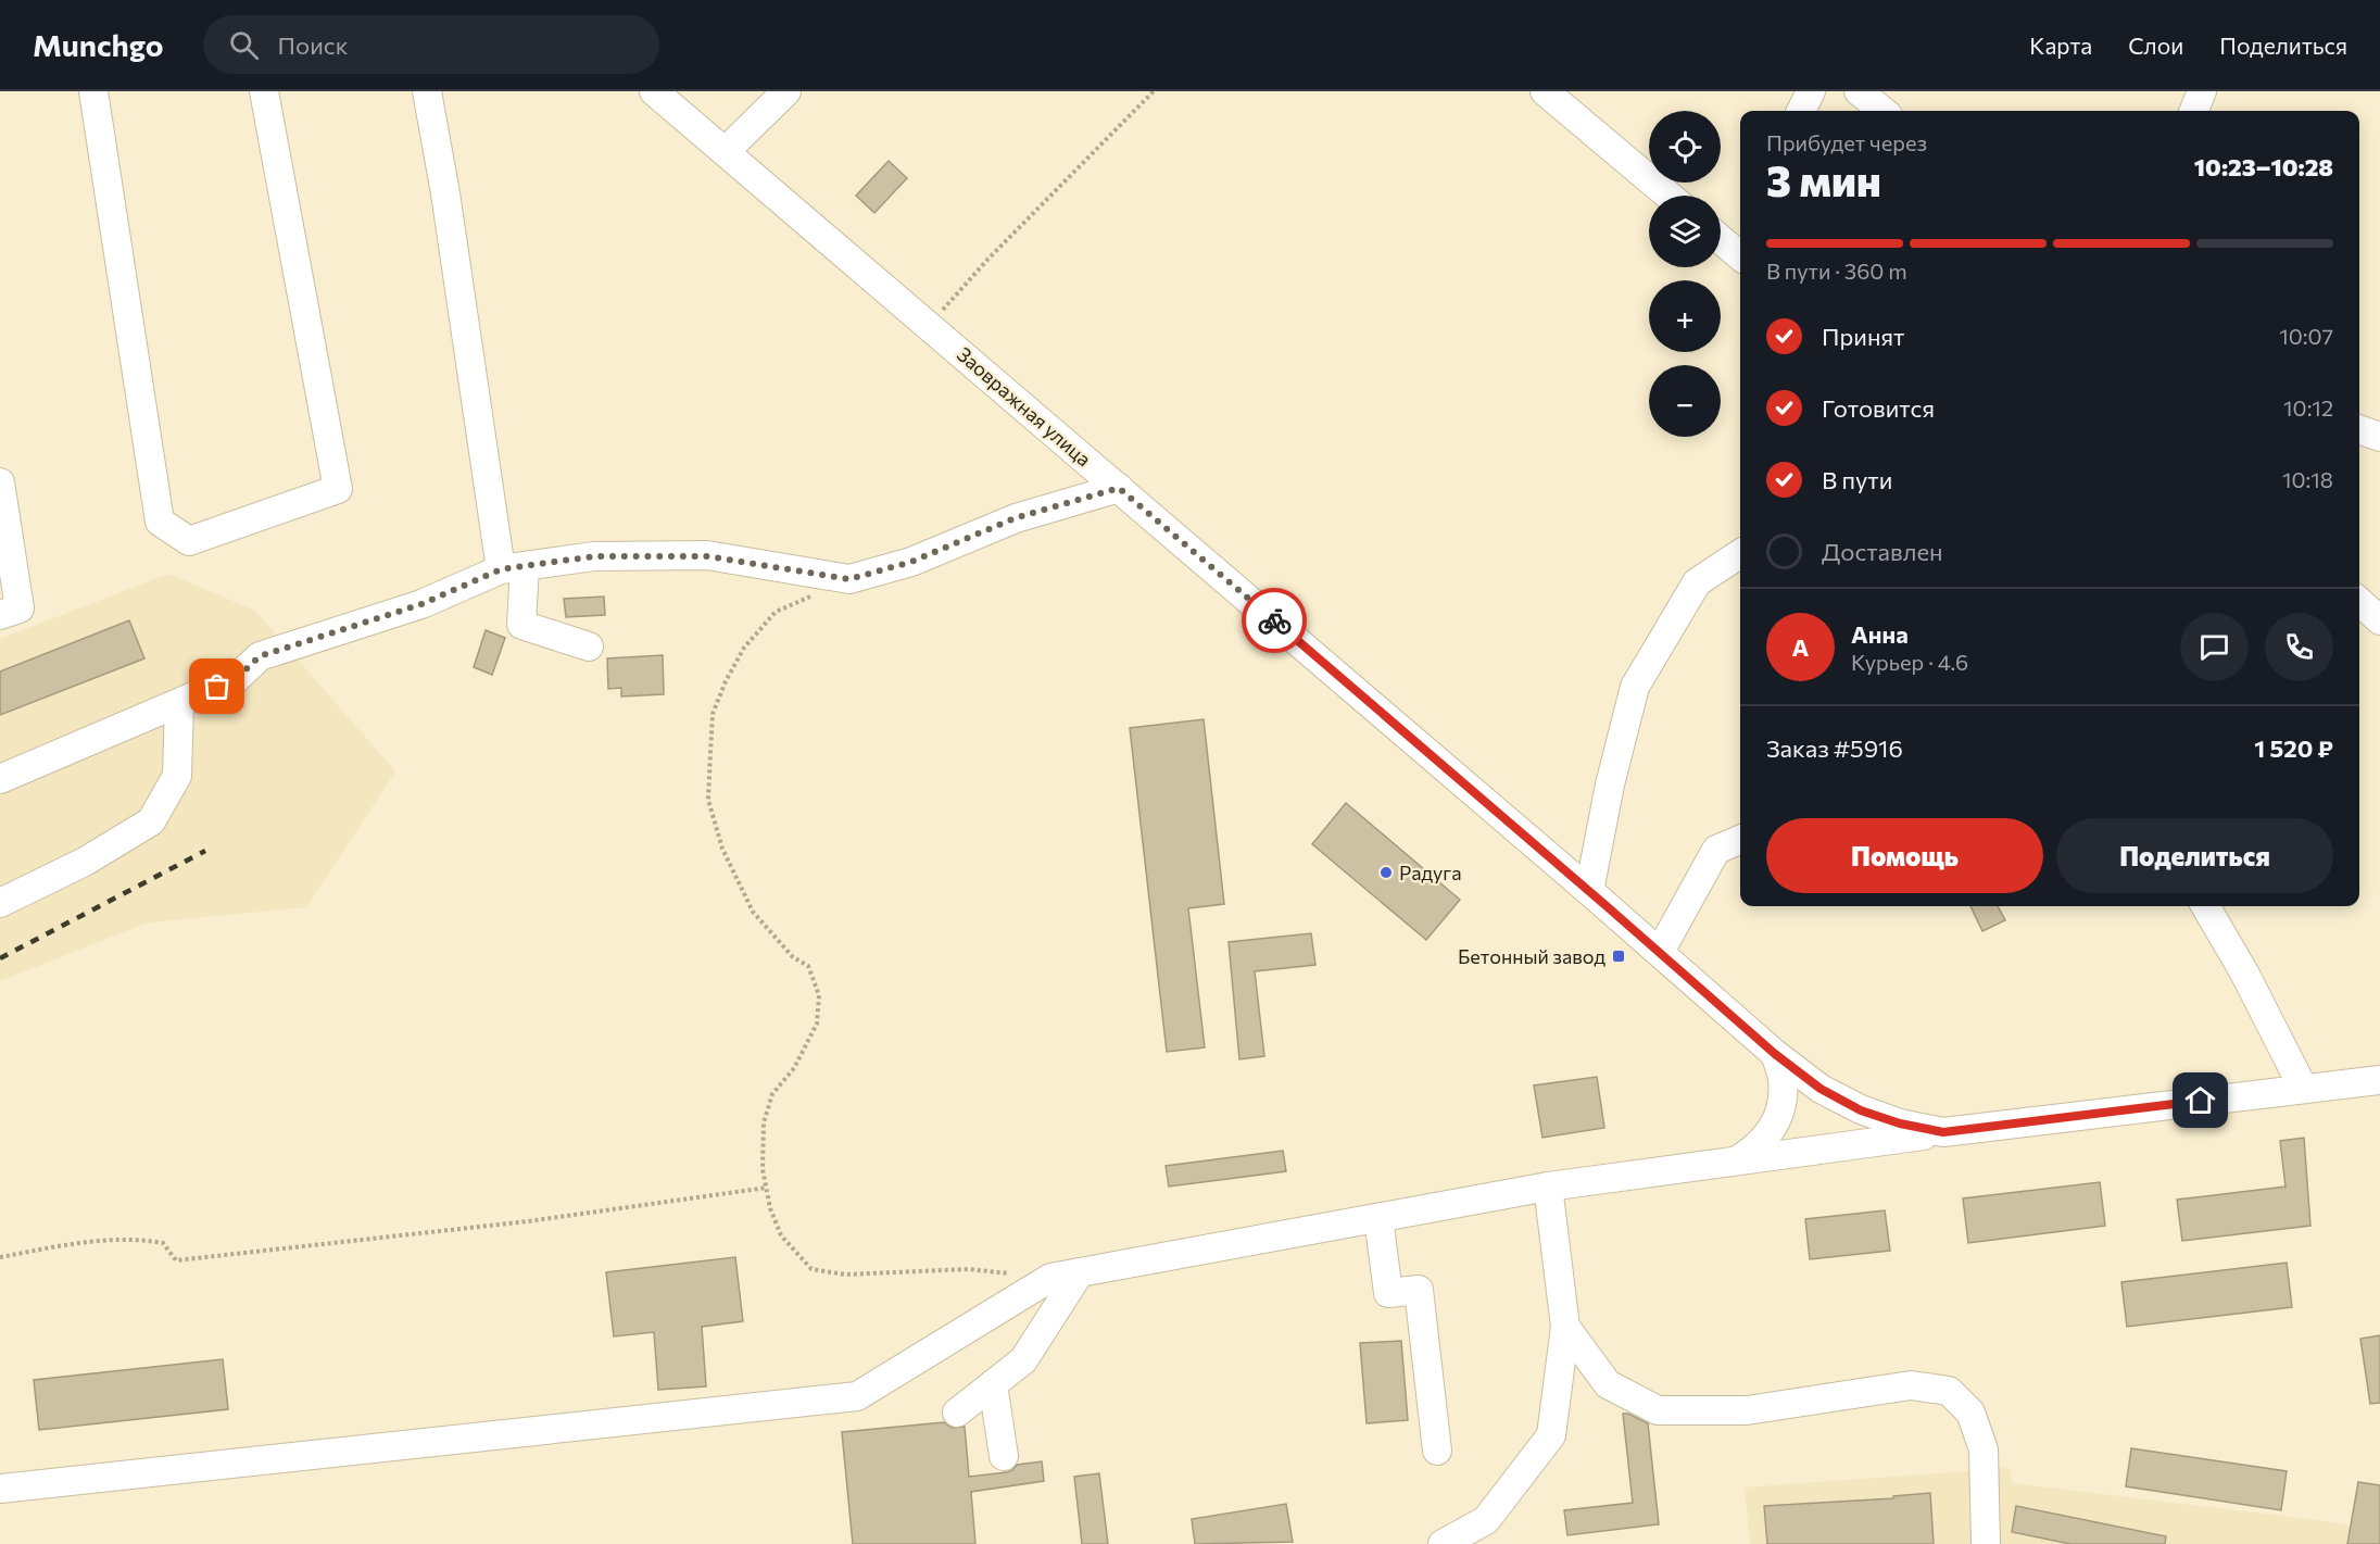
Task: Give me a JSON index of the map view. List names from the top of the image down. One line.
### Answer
{"streets":{"street":["Заовражная улица"]},"places":{"other":["Радуга"],"transit":["Бетонный завод"]},"page":{"header":"Munchgo","search":"Поиск","nav":["Карта","Слои","Поделиться"],"map_buttons":["+","−"],"heading":["3 мин","Прибудет через","10:23–10:28"],"panel":["Анна","Курьер · 4.6","Заказ #5916","1 520 ₽"],"bar":"В пути · 360 m","list":[["Принят","10:07"],["Готовится","10:12"],["В пути","10:18"],"Доставлен"],"round":"А","buttons":["Помощь","Поделиться"]}}
